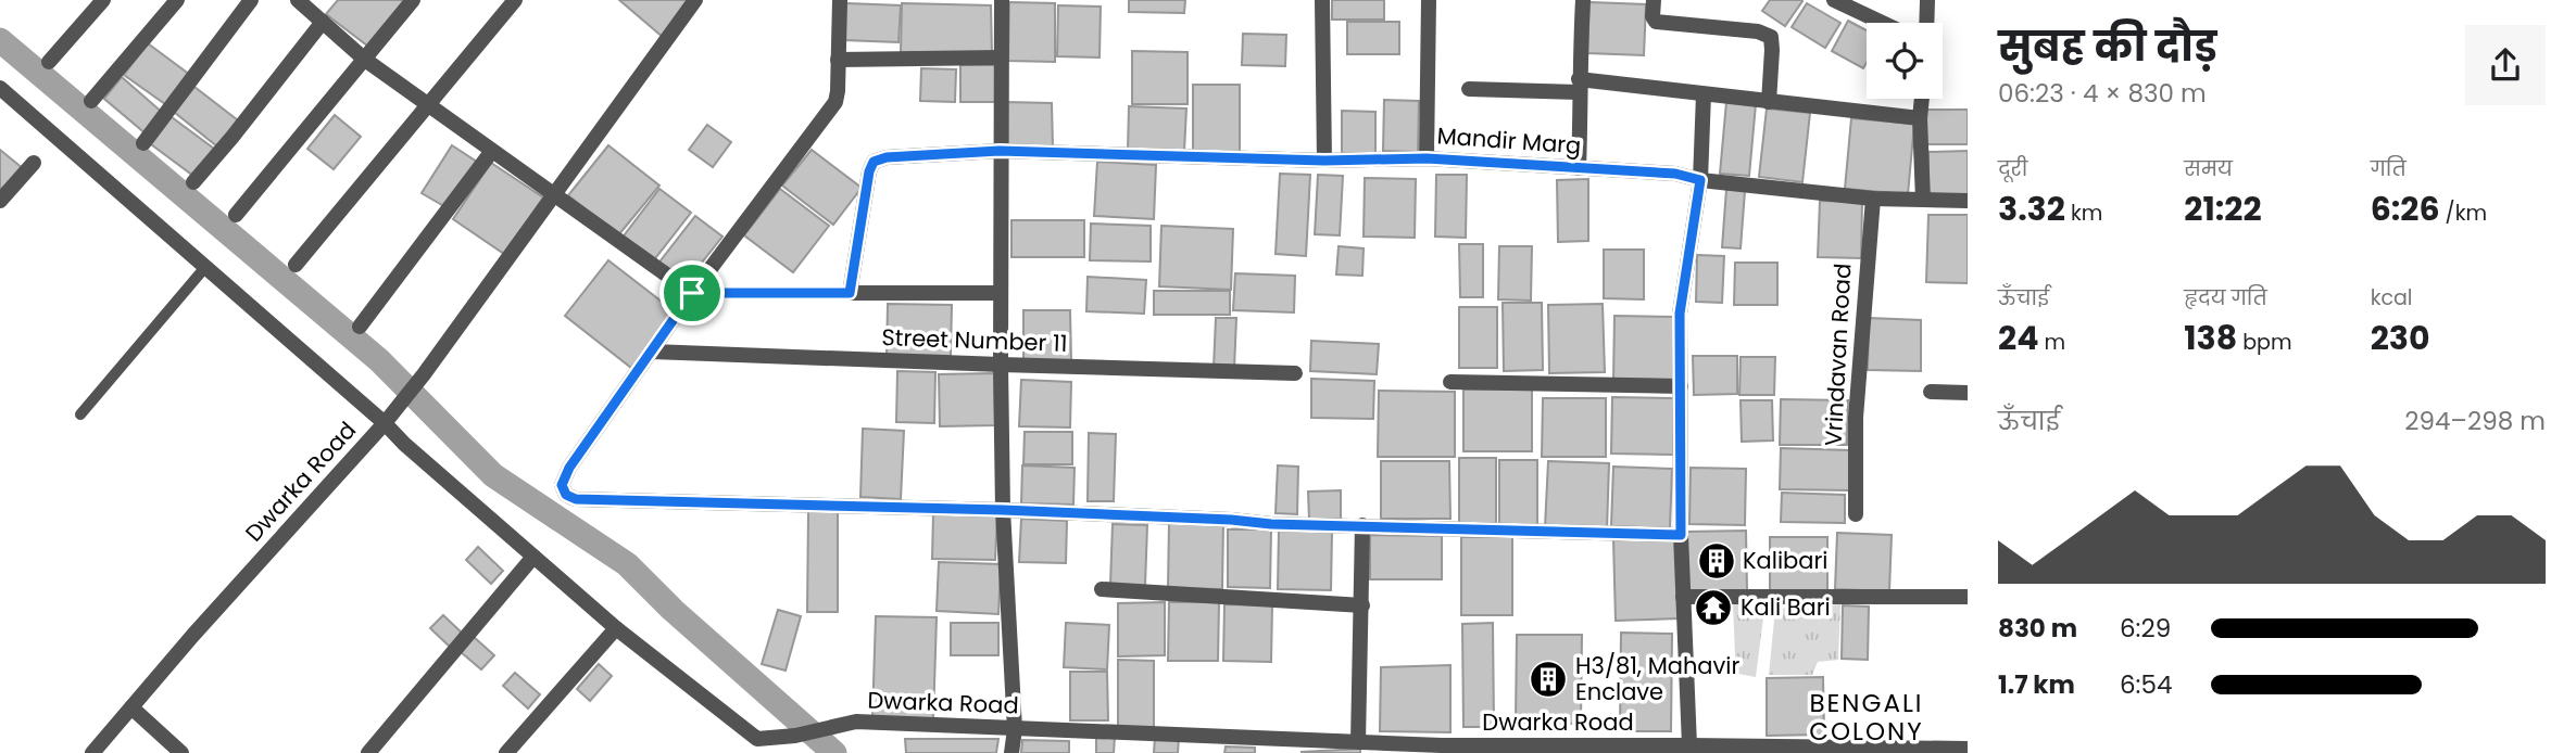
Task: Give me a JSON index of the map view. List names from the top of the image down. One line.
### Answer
{"streets":{"street":["Mandir Marg","Street Number 11","Vrindavan Road","Dwarka Road"]},"crossings":[["Mandir Marg","Vrindavan Road"]],"districts":["BENGALI COLONY"],"places":{"building":["Kalibari","H3/81, Mahavir Enclave"],"temple":["Kali Bari"]},"page":{"heading":["सुबह की दौड़","06:23 · 4 × 830 m"],"stats":[["दूरी","3.32 km"],["समय","21:22"],["गति","6:26 /km"],["ऊँचाई","24 m"],["हृदय गति","138 bpm"],["kcal","230"]],"chart":["ऊँचाई","294–298 m"],"list":[{"name":"830 m","note":"6:29"},{"name":"1.7 km","note":"6:54"}]}}
